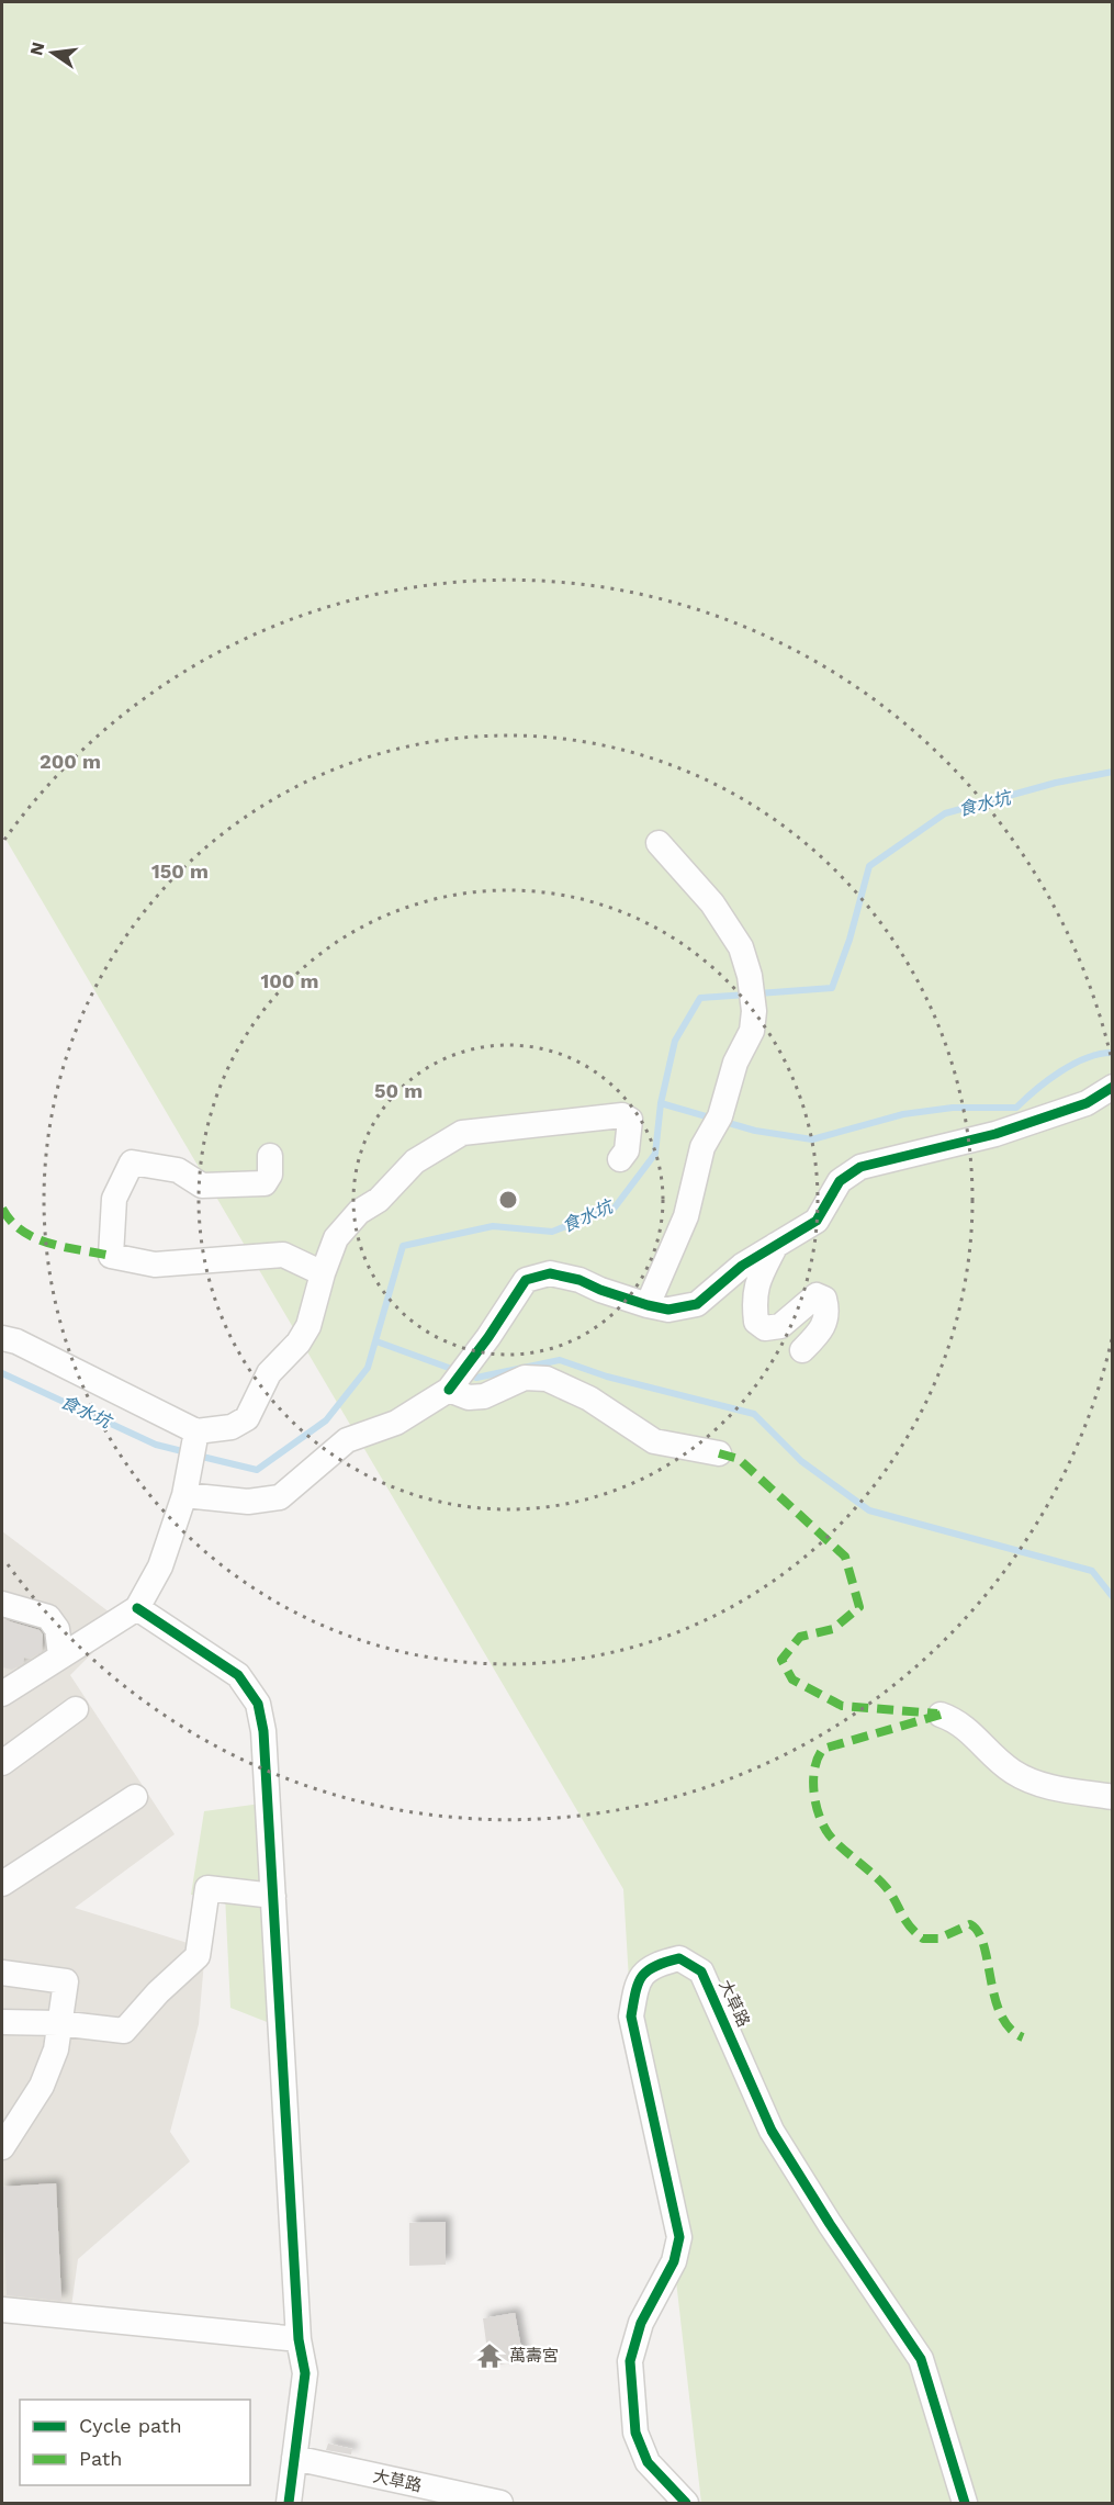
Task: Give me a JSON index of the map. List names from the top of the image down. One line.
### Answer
{"streets":{"street":["大草路"]},"water":["食水坑"],"places":{"temple":["萬壽宮"]},"legend":["Cycle path","Path"],"north":"left","rings":["200 m","150 m","100 m","50 m"]}
